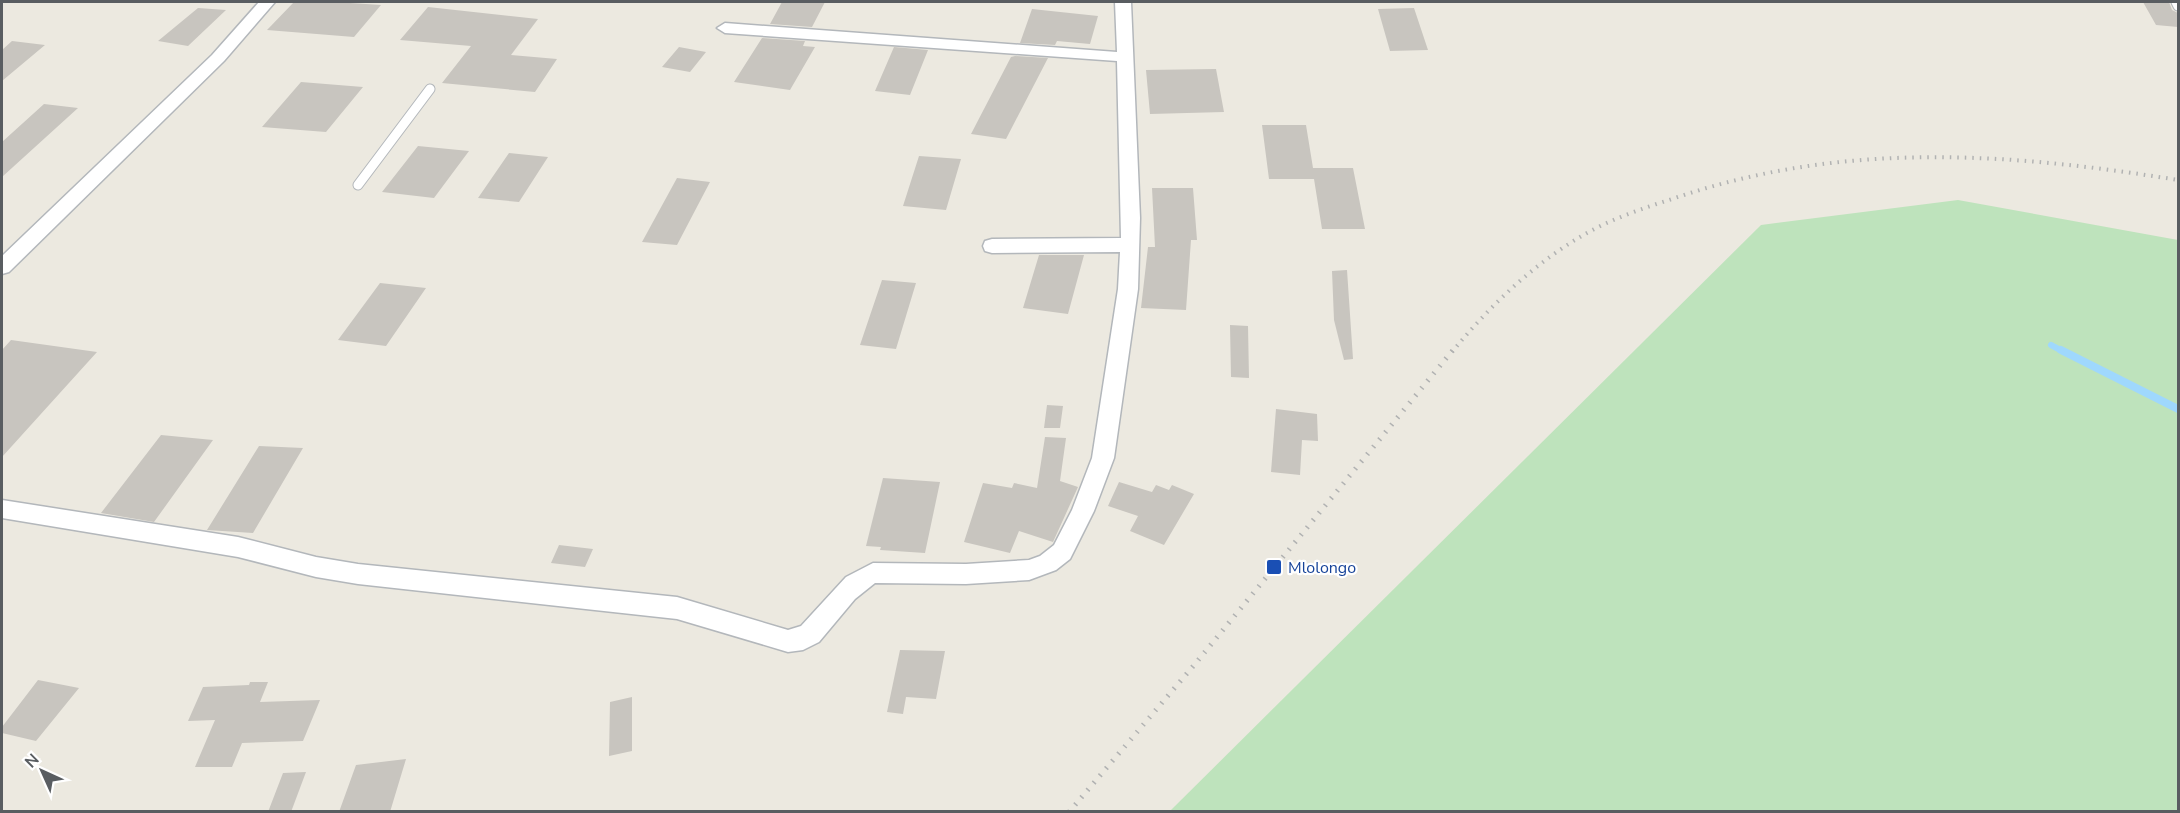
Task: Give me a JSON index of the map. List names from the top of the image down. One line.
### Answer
{"places":{"transit":["Mlolongo"]},"north":"top left"}
